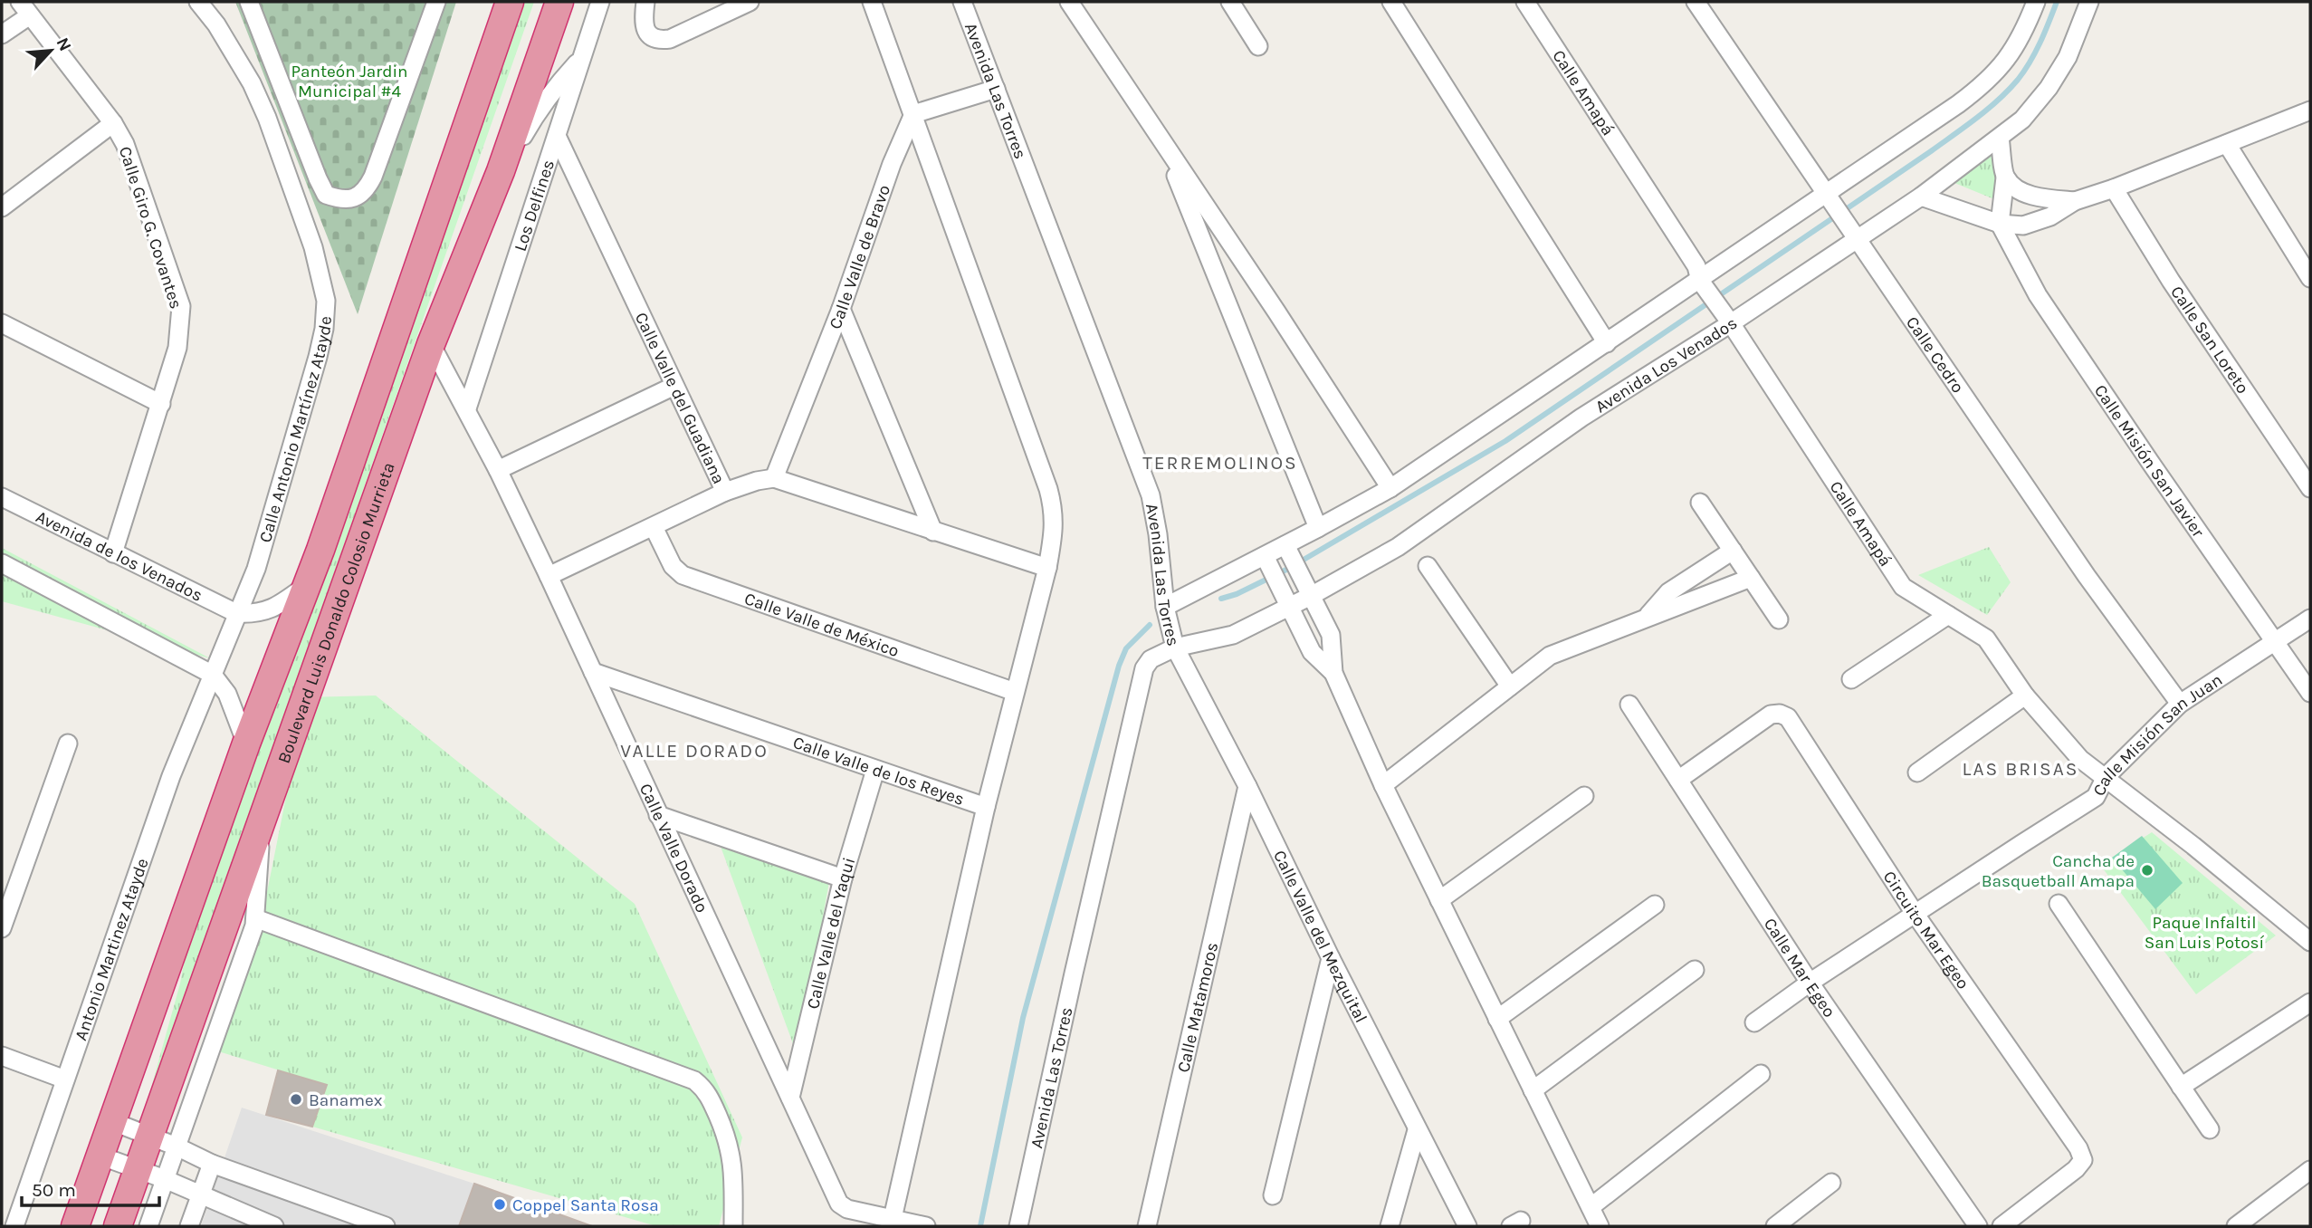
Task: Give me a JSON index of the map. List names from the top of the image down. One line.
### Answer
{"streets":{"highway":["Boulevard Luis Donaldo Colosio Murrieta"],"street":["Avenida Las Torres","Calle Amapá","Los Delfines","Calle Giro G. Covantes","Calle Valle de Bravo","Calle San Loreto","Calle Cedro","Avenida Los Venados","Calle Valle del Guadiana","Calle Antonio Martínez Atayde","Calle Misión San Javier","Avenida de los Venados","Calle Valle de México","Calle Misión San Juan","Calle Valle de los Reyes","Calle Valle Dorado","Circuito Mar Egeo","Calle Valle del Yaqui","Calle Valle del Mezquital","Antonio Martinez Atayde","Calle Mar Egeo","Calle Matamoros"]},"crossings":[["Avenida Las Torres","Avenida Los Venados"],["Avenida Las Torres","Calle Valle del Mezquital"],["Calle Amapá","Avenida Los Venados"],["Calle Amapá","Calle Misión San Juan"],["Los Delfines","Calle Valle del Guadiana"],["Los Delfines","Calle Valle Dorado"],["Calle Giro G. Covantes","Avenida de los Venados"],["Calle Valle de Bravo","Calle Valle del Guadiana"],["Calle Cedro","Avenida Los Venados"],["Calle Cedro","Calle Misión San Juan"],["Avenida Los Venados","Calle Valle del Mezquital"],["Calle Antonio Martínez Atayde","Avenida de los Venados"],["Calle Antonio Martínez Atayde","Antonio Martinez Atayde"],["Calle Misión San Javier","Calle Misión San Juan"],["Boulevard Luis Donaldo Colosio Murrieta","Calle Valle Dorado"],["Calle Misión San Juan","Circuito Mar Egeo"],["Calle Misión San Juan","Calle Mar Egeo"],["Calle Valle de los Reyes","Calle Valle Dorado"],["Calle Valle de los Reyes","Calle Valle del Yaqui"],["Calle Valle Dorado","Calle Valle del Yaqui"],["Circuito Mar Egeo","Calle Mar Egeo"],["Calle Valle del Mezquital","Calle Matamoros"]],"districts":["TERREMOLINOS","VALLE DORADO","LAS BRISAS"],"parks":["Panteón Jardin Municipal #4","Paque Infaltil San Luis Potosí"],"places":["Cancha de Basquetball Amapa","Banamex","Coppel Santa Rosa"],"scale_bar":"50 m","north":"top right"}
